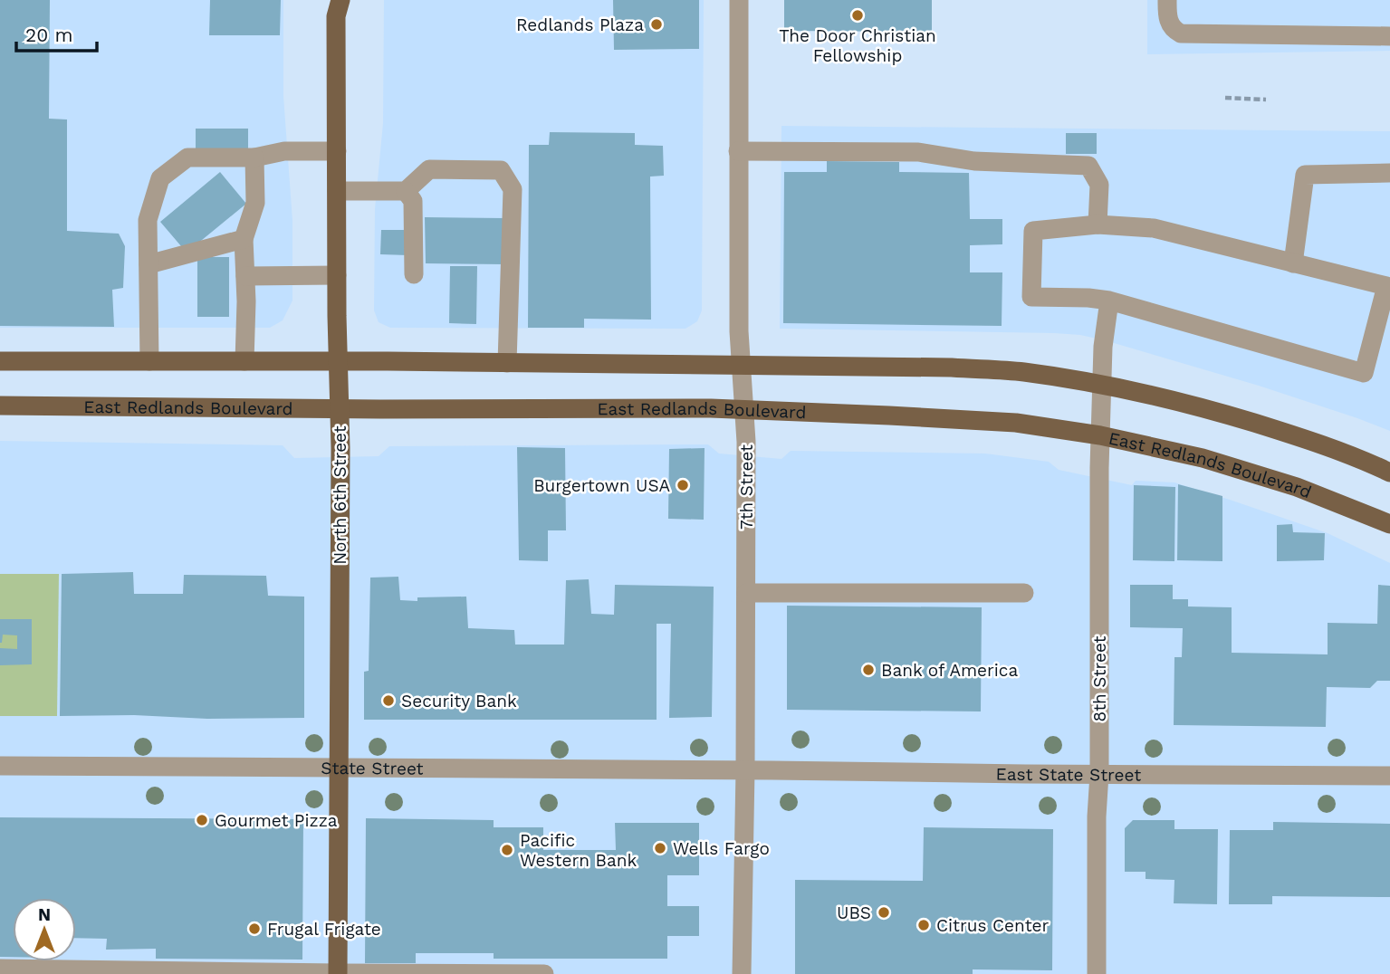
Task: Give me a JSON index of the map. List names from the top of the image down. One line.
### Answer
{"streets":{"main road":["East Redlands Boulevard","North 6th Street"],"street":["7th Street","8th Street","State Street","East State Street"]},"crossings":[["East Redlands Boulevard","7th Street"],["East Redlands Boulevard","North 6th Street"],["East Redlands Boulevard","8th Street"],["7th Street","State Street"],["7th Street","East State Street"],["North 6th Street","State Street"],["8th Street","East State Street"],["State Street","East State Street"]],"places":["The Door Christian Fellowship","Redlands Plaza","Burgertown USA","Bank of America","Security Bank","Gourmet Pizza","Wells Fargo","Pacific Western Bank","UBS","Citrus Center","Frugal Frigate"],"scale_bar":"20 m","north":"top"}
